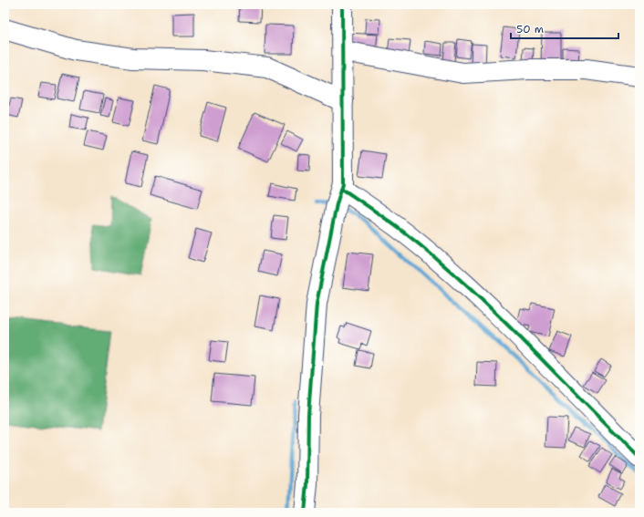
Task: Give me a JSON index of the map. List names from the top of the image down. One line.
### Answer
{"scale_bar":"50 m"}
